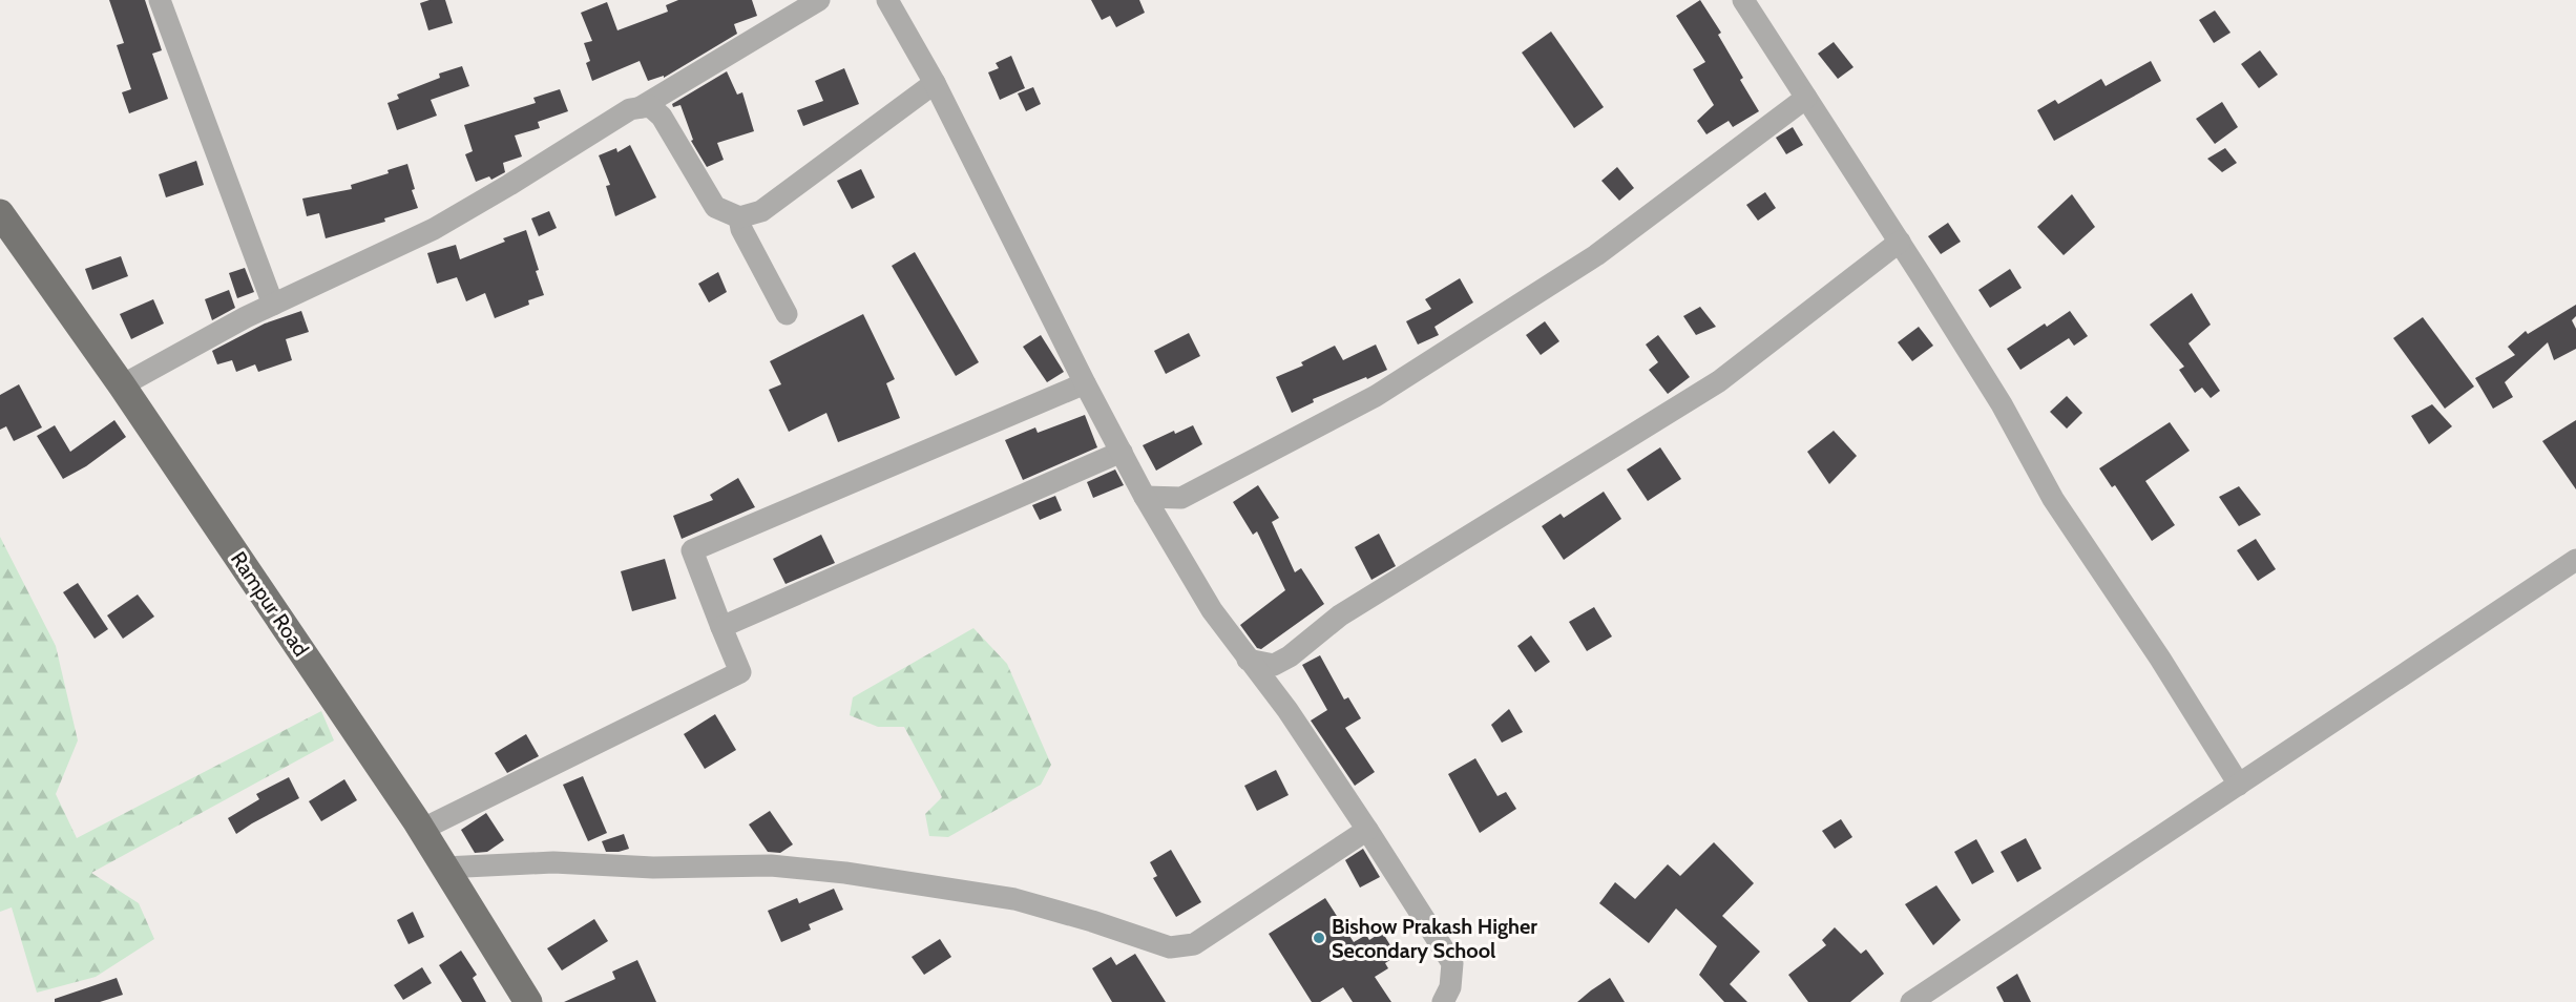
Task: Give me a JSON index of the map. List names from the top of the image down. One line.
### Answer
{"streets":{"main road":["Rampur Road"]},"places":["Bishow Prakash Higher Secondary School"]}
